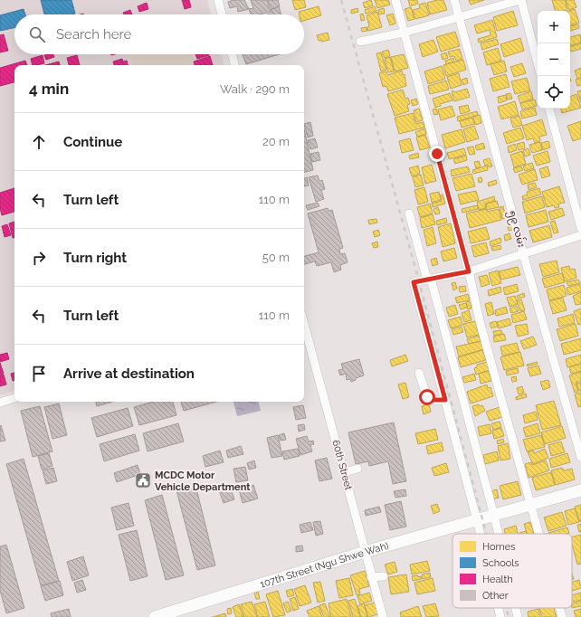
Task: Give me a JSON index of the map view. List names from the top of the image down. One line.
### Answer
{"streets":{"street":["၅၉ လမ်း","60th Street","107th Street (Ngu Shwe Wah)"]},"crossings":[["60th Street","107th Street (Ngu Shwe Wah)"]],"places":{"public building":["MCDC Motor Vehicle Department"]},"legend":["Homes","Schools","Health","Other"],"page":{"map_buttons":["+","−"],"search":"Search here","heading":["4 min","Walk · 290 m"],"list":[["Continue","20 m"],["Turn left","110 m"],["Turn right","50 m"],["Turn left","110 m"],"Arrive at destination"]}}
